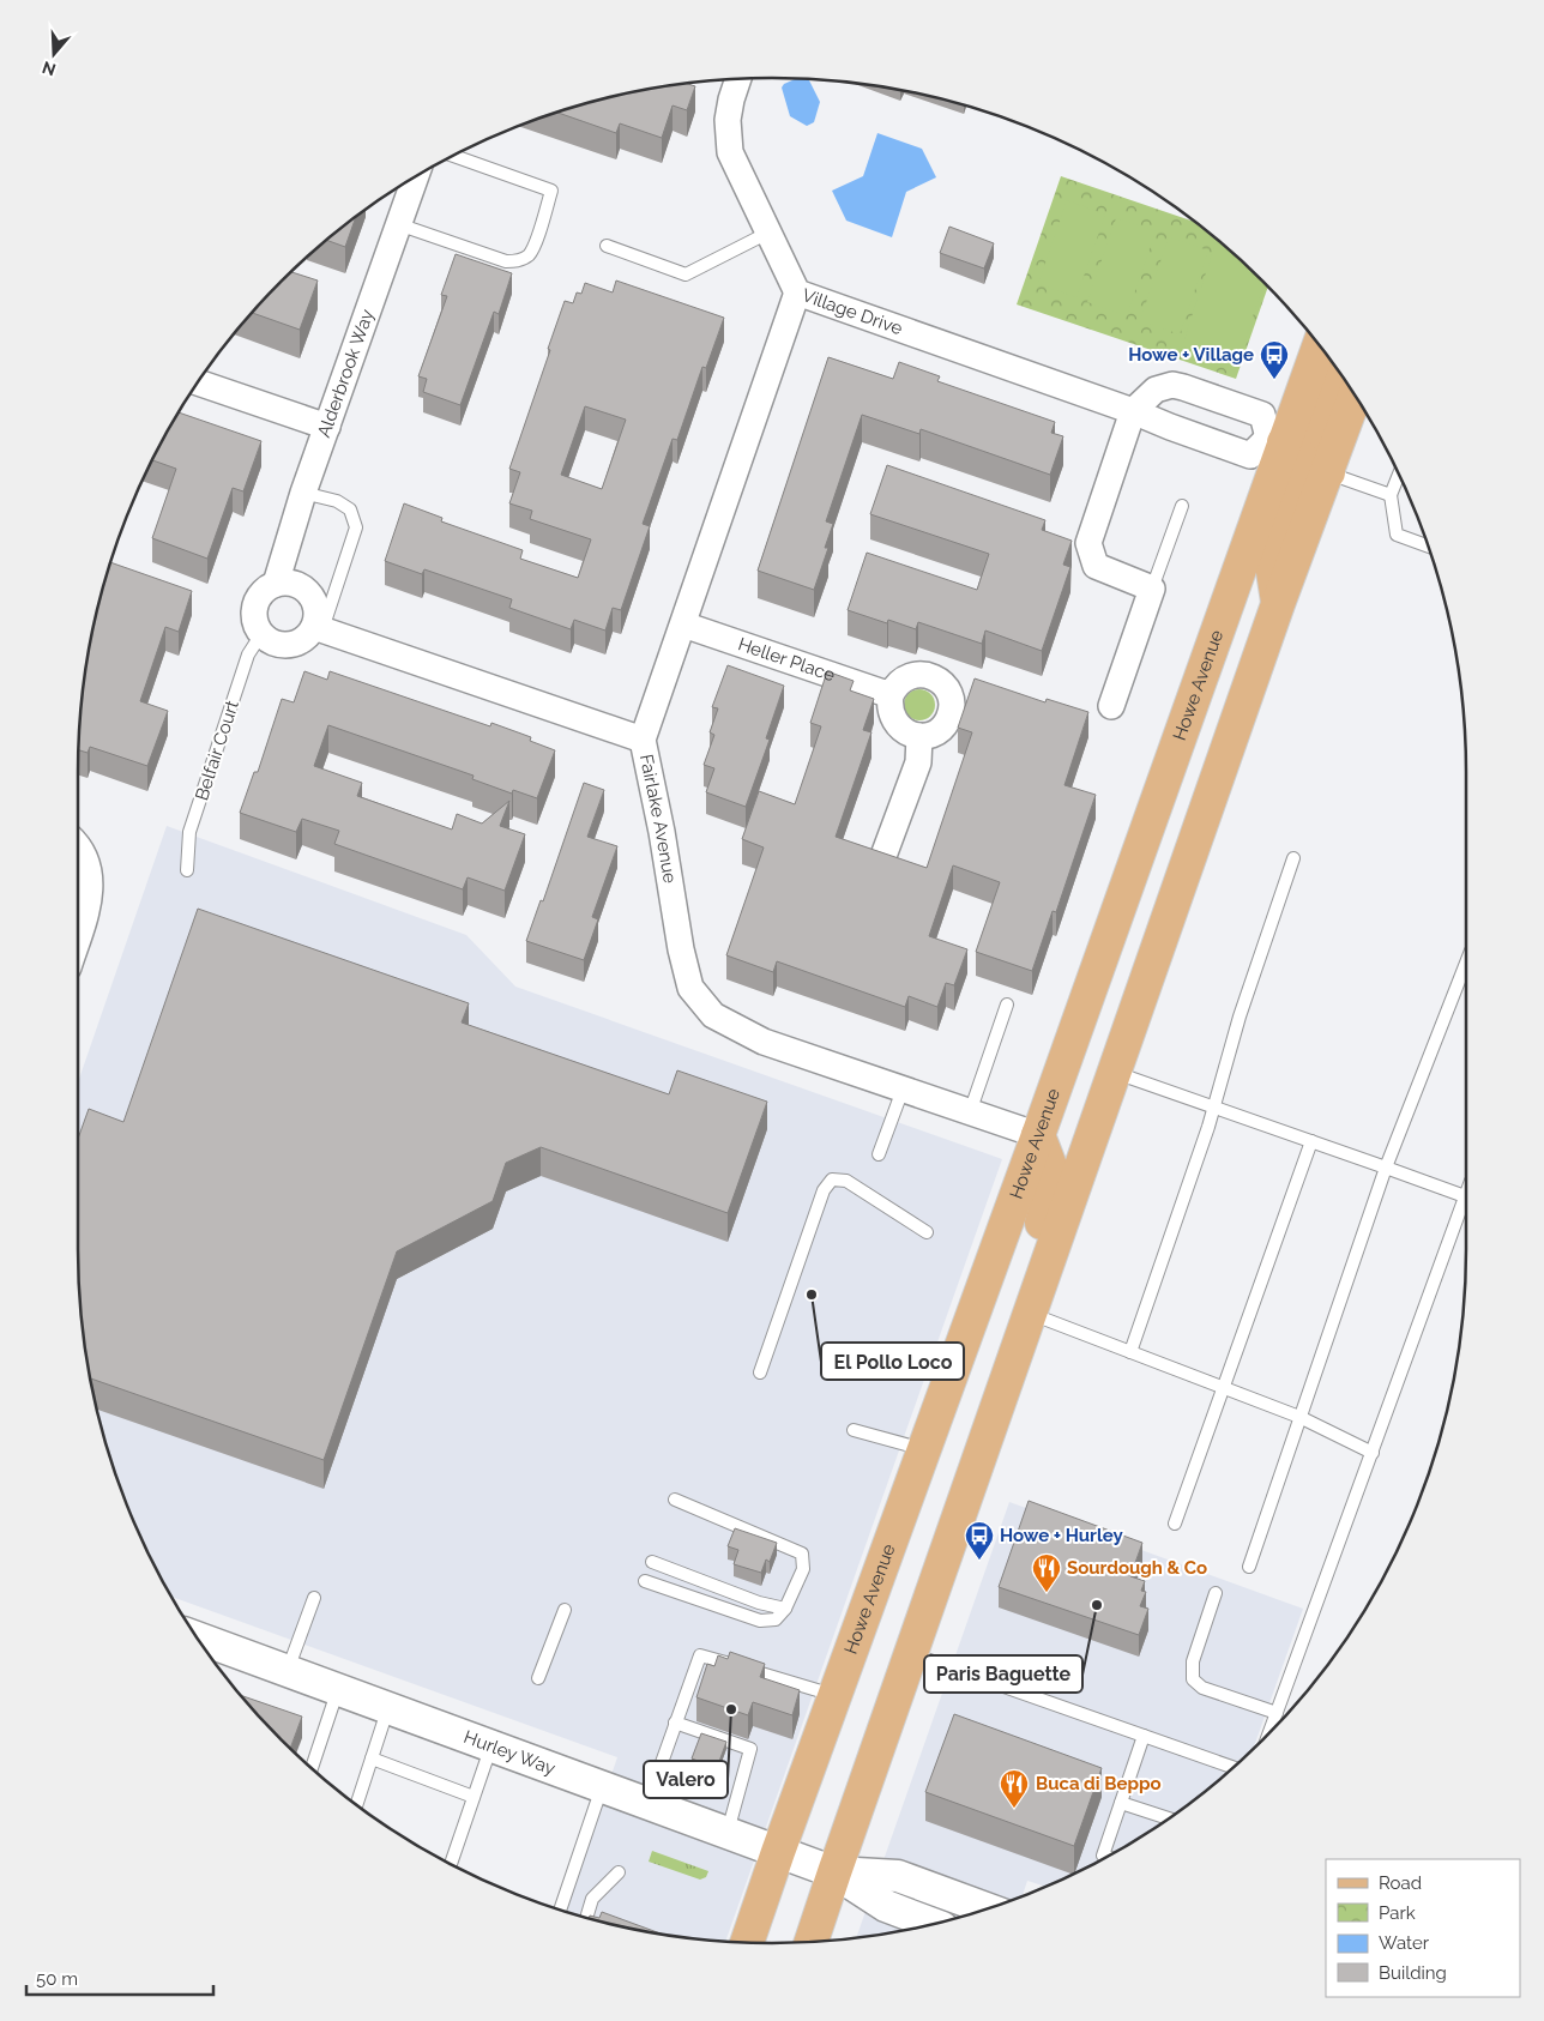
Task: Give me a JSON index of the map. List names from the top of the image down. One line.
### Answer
{"streets":{"main road":["Howe Avenue"],"street":["Village Drive","Alderbrook Way","Heller Place","Fairlake Avenue","Hurley Way"],"lane":["Belfair Court"]},"crossings":[["Village Drive","Howe Avenue"],["Village Drive","Fairlake Avenue"],["Alderbrook Way","Belfair Court"],["Heller Place","Fairlake Avenue"],["Howe Avenue","Fairlake Avenue"],["Howe Avenue","Hurley Way"]],"places":{"bus stop":["Howe + Village","Howe + Hurley"],"other":["El Pollo Loco","Paris Baguette","Valero"],"restaurant":["Sourdough & Co","Buca di Beppo"]},"legend":["Road","Park","Water","Building"],"scale_bar":"50 m","north":"bottom"}
